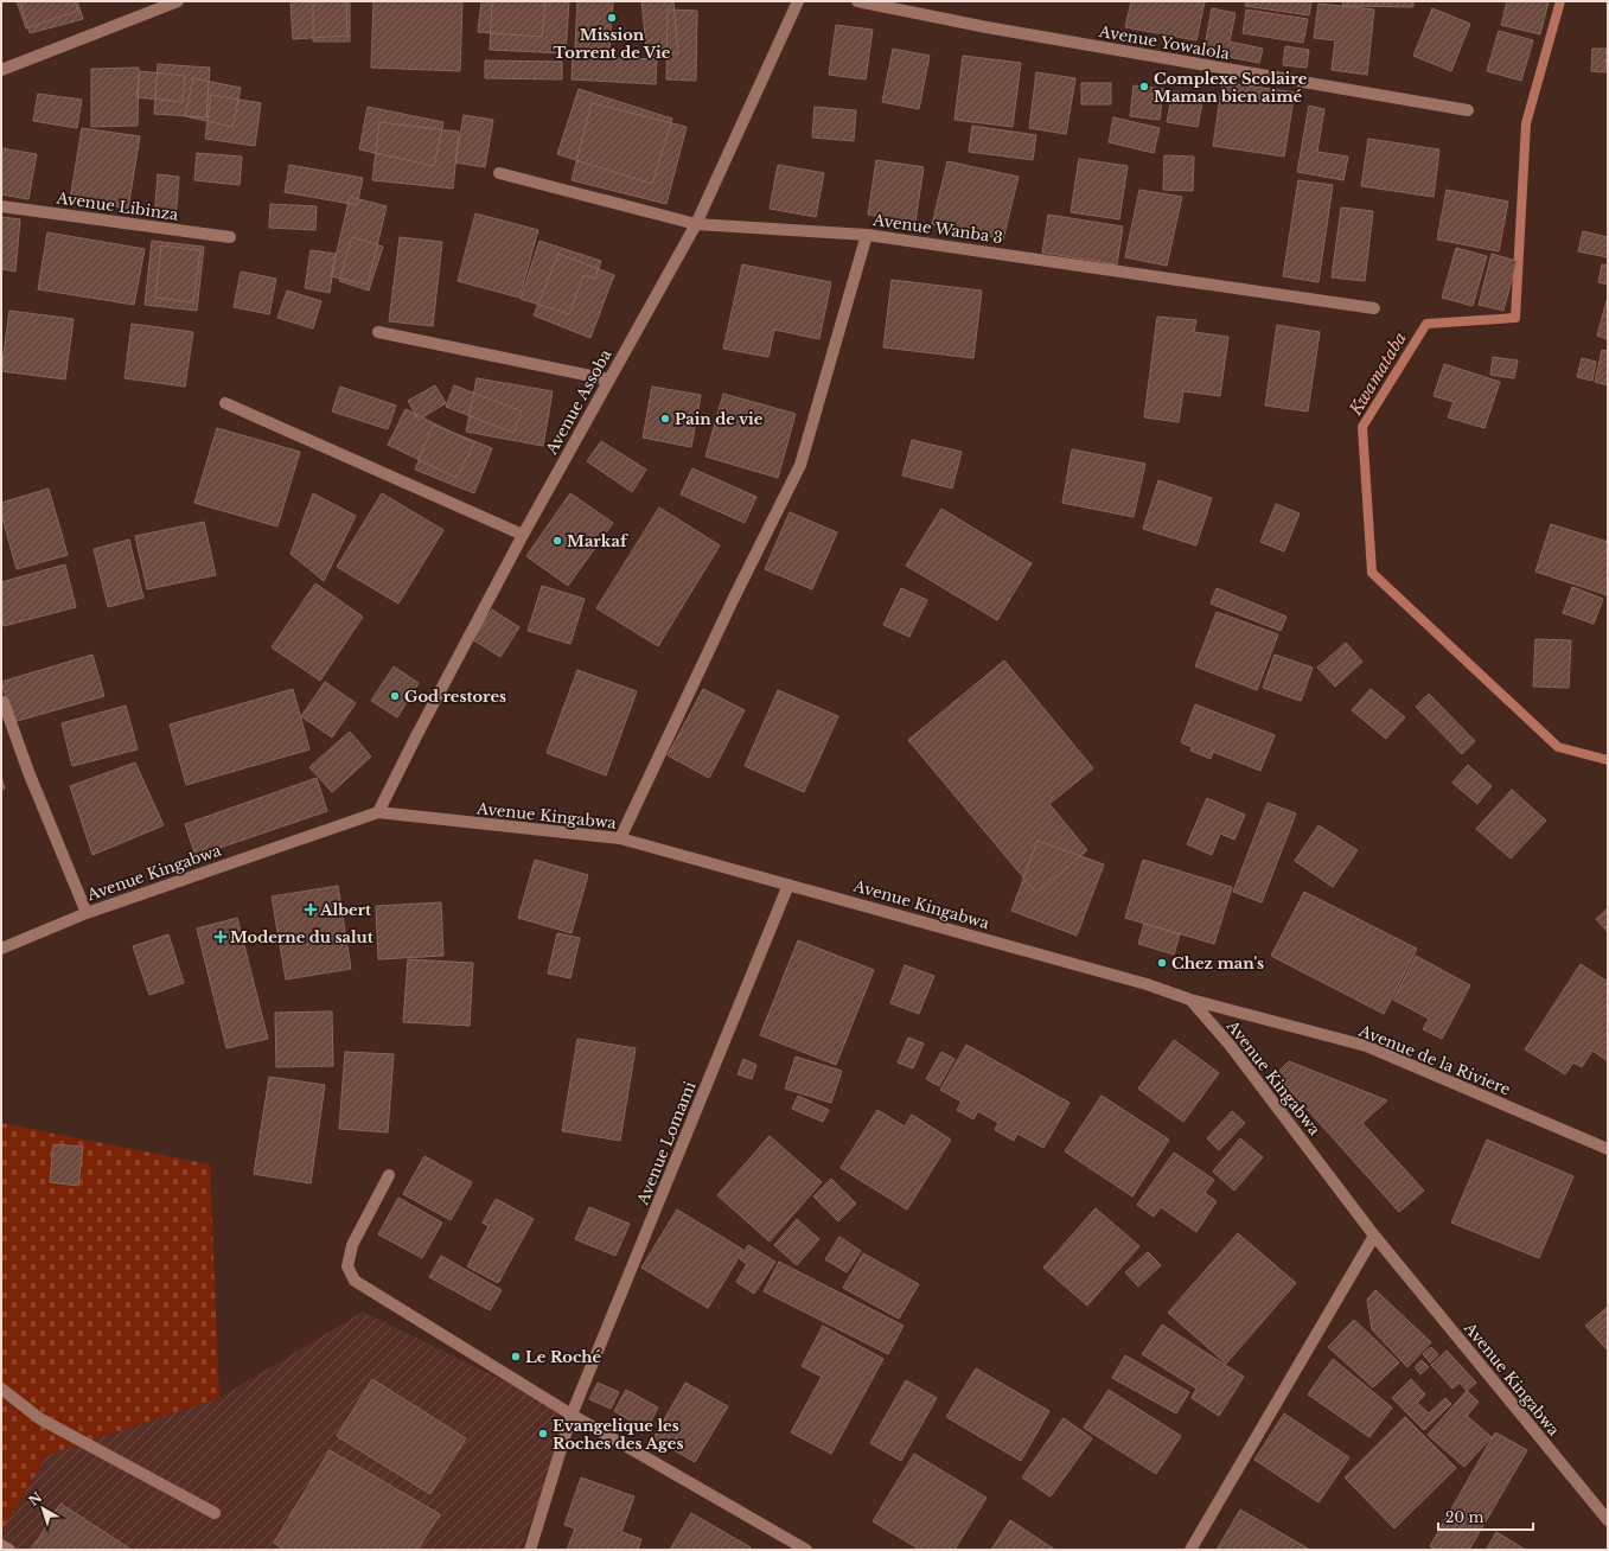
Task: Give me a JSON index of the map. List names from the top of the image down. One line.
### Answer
{"streets":{"street":["Avenue Yowalola","Avenue Libinza","Avenue Wanba 3","Avenue Assoba","Avenue Kingabwa","Avenue de la Riviere","Avenue Lomami"]},"crossings":[["Avenue Wanba 3","Avenue Assoba"],["Avenue Assoba","Avenue Kingabwa"],["Avenue Kingabwa","Avenue de la Riviere"],["Avenue Kingabwa","Avenue Lomami"]],"water":["Kwamataba"],"places":{"other":["Mission Torrent de Vie","Complexe Scolaire Maman bien aimé","Pain de vie","Markaf","God restores","Chez man's","Le Roché","Evangelique les Roches des Ages"],"health":["Albert","Moderne du salut"]},"scale_bar":"20 m","north":"top left"}
